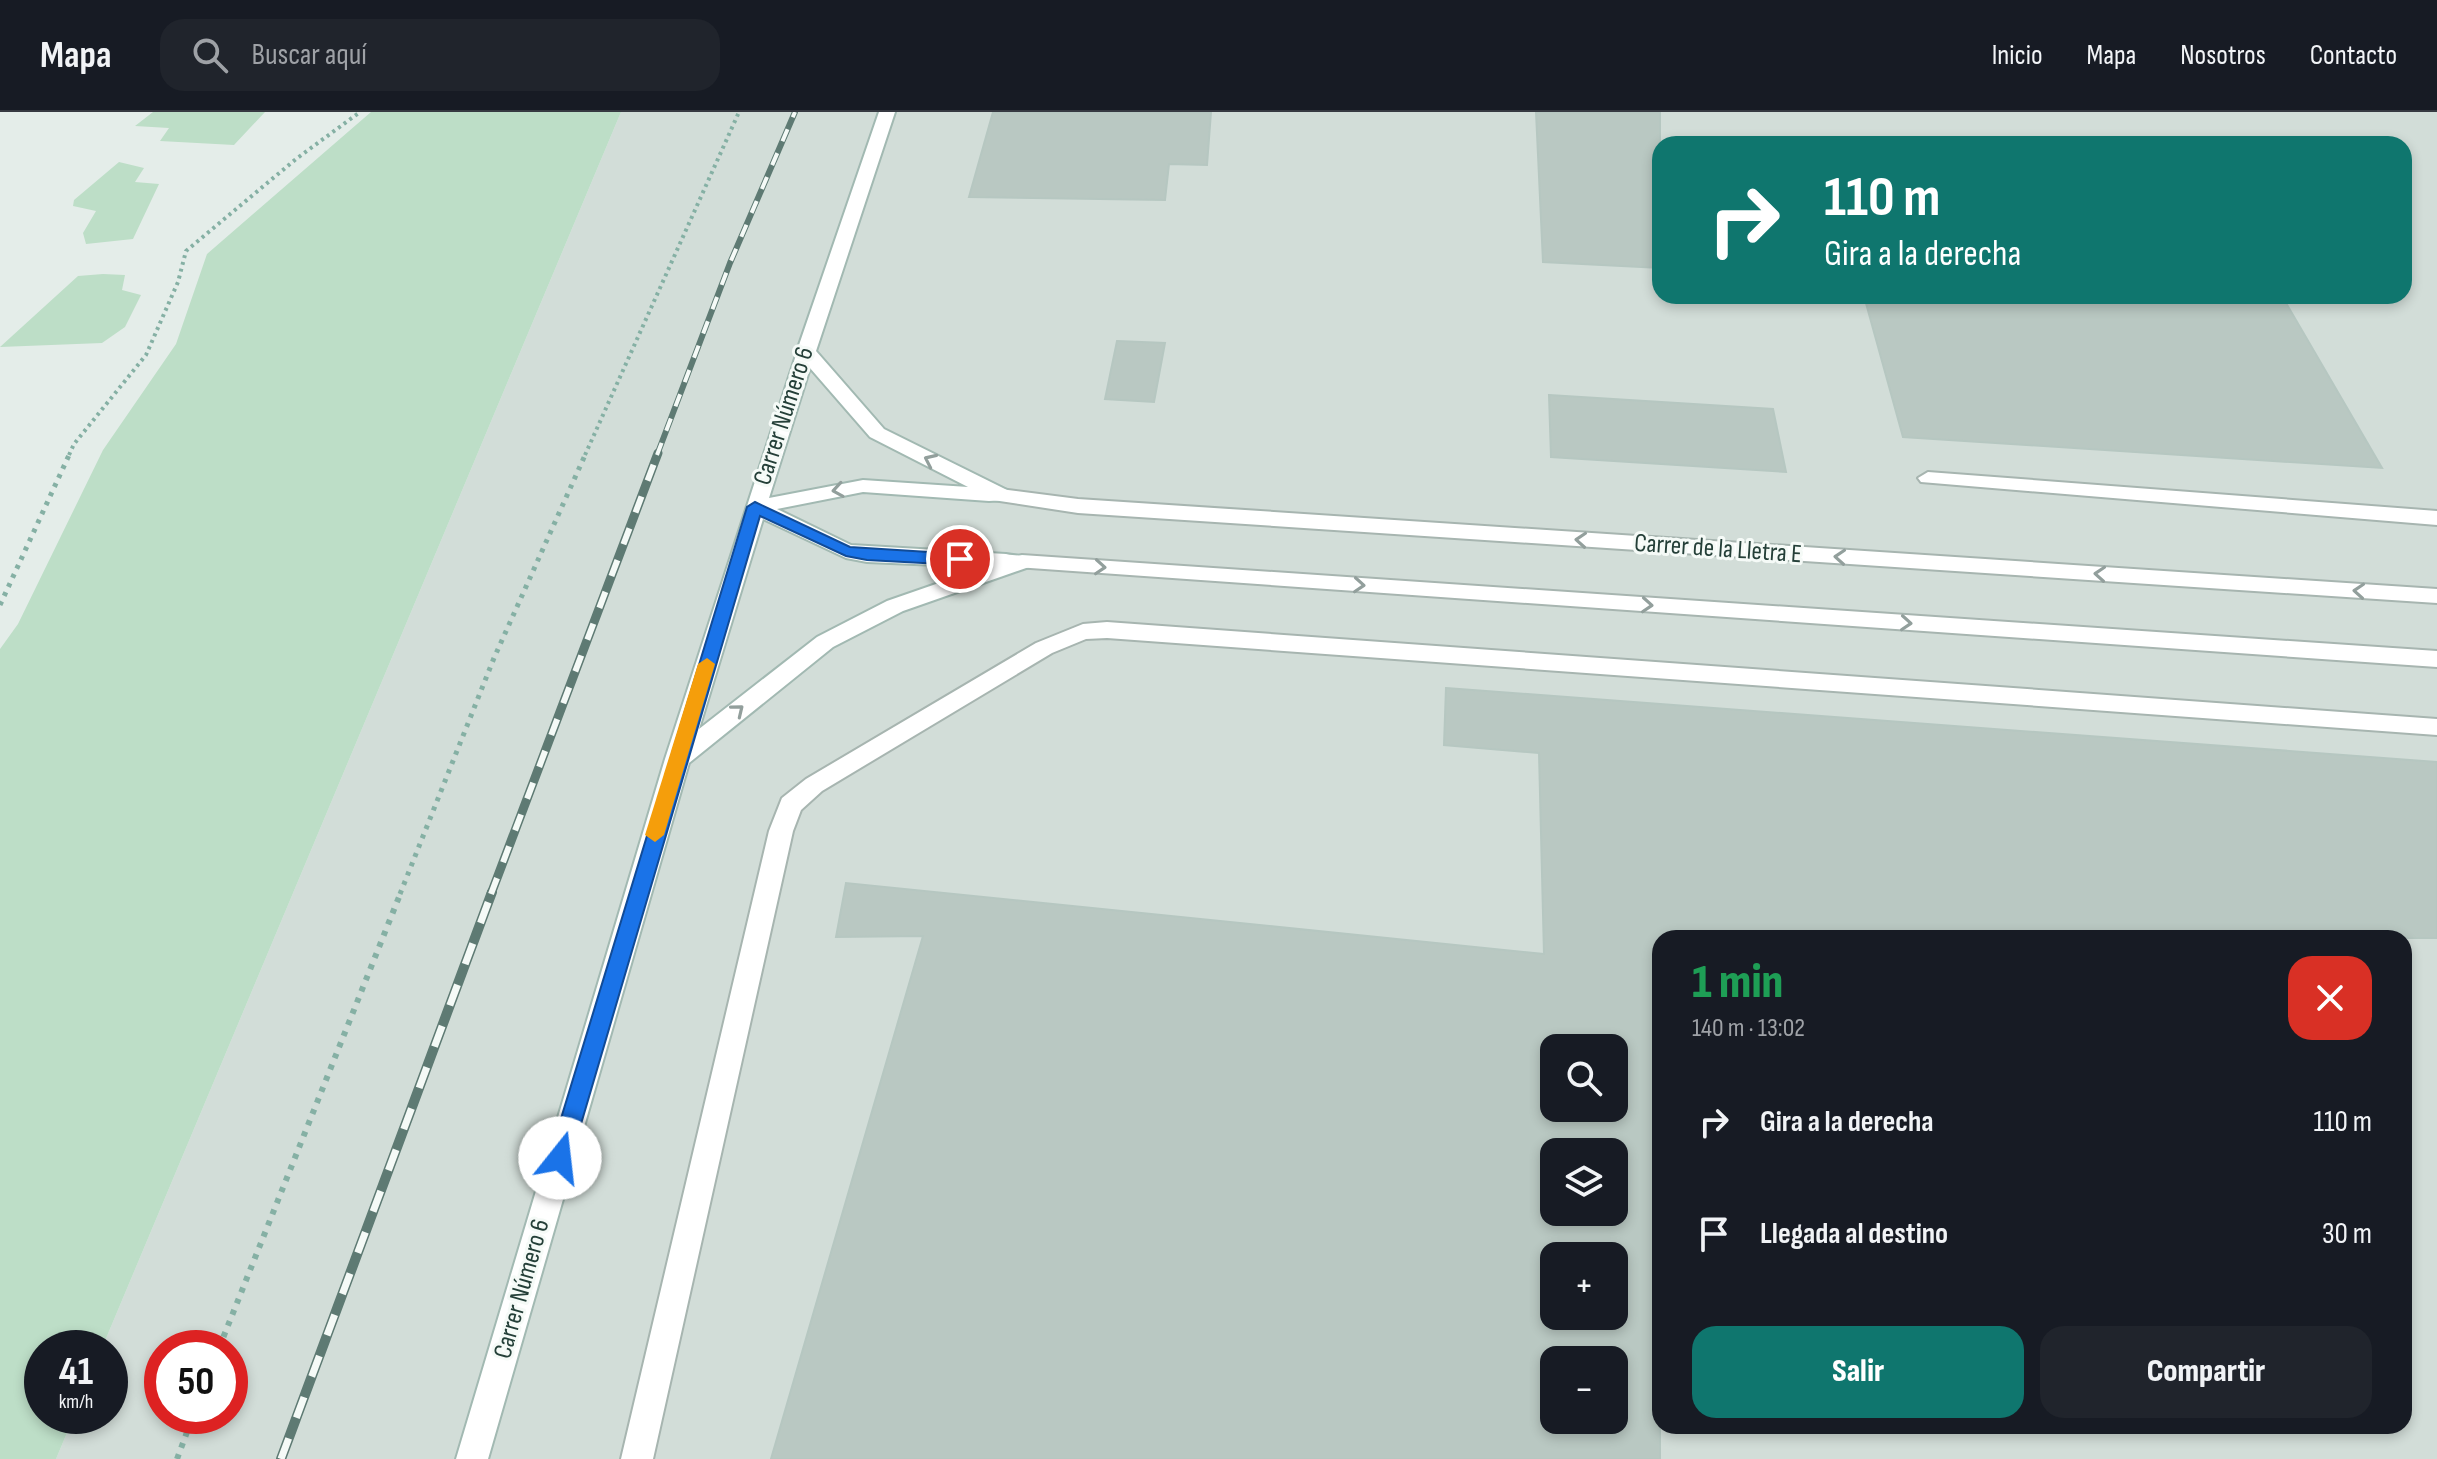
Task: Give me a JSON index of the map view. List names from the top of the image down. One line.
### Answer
{"streets":{"main road":["Carrer Número 6","Carrer de la Lletra E"]},"page":{"header":"Mapa","search":"Buscar aquí","nav":["Inicio","Mapa","Nosotros","Contacto"],"turn":["110 m","Gira a la derecha"],"heading":["1 min","140 m · 13:02"],"map_buttons":["+","−"],"list":[{"name":"Gira a la derecha","value":"110 m"},{"name":"Llegada al destino","value":"30 m"}],"buttons":["Salir","Compartir"],"speed":"41 km/h","limit":"50"}}
